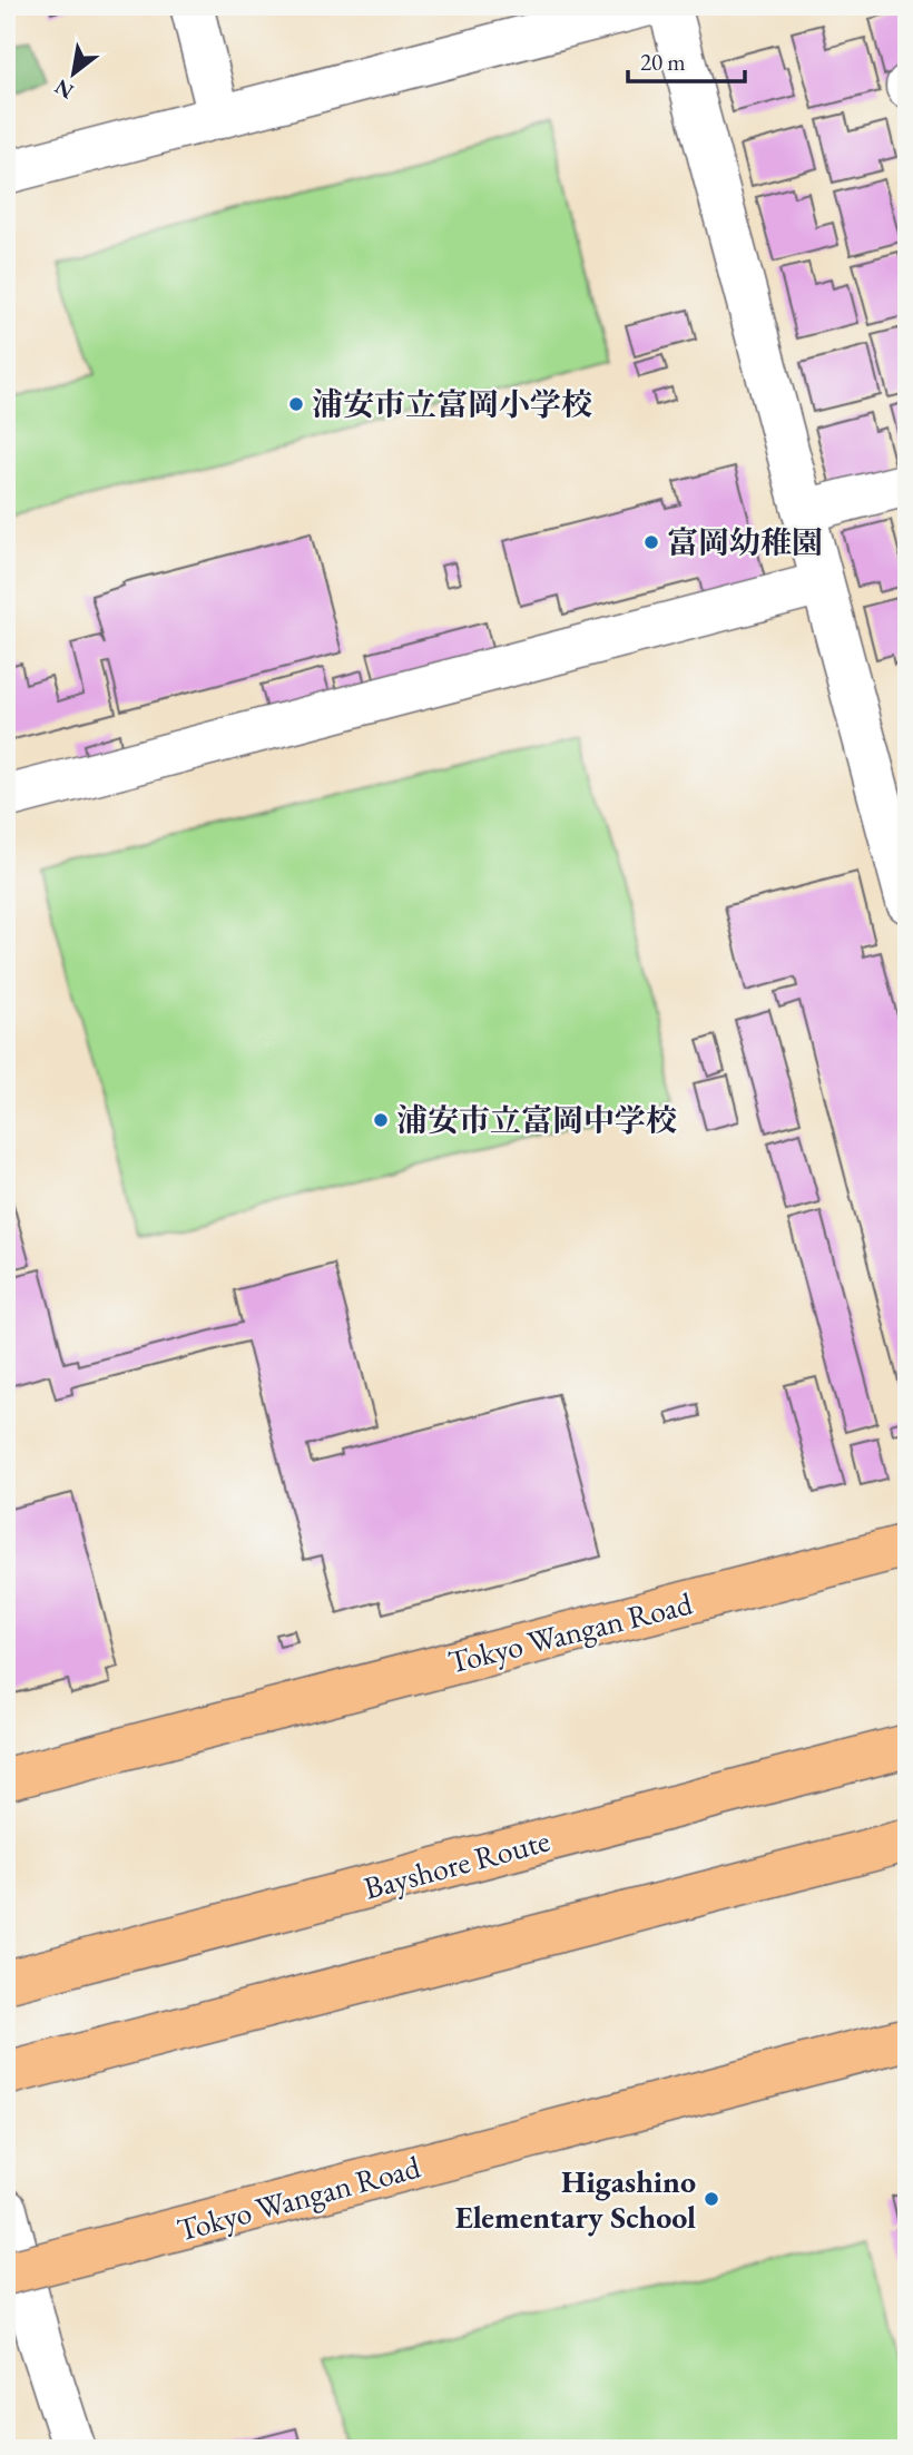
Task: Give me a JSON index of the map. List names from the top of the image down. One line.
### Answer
{"streets":{"highway":["Tokyo Wangan Road","Bayshore Route"]},"places":["浦安市立富岡小学校","富岡幼稚園","浦安市立富岡中学校","Higashino Elementary School"],"scale_bar":"20 m","north":"bottom left"}
